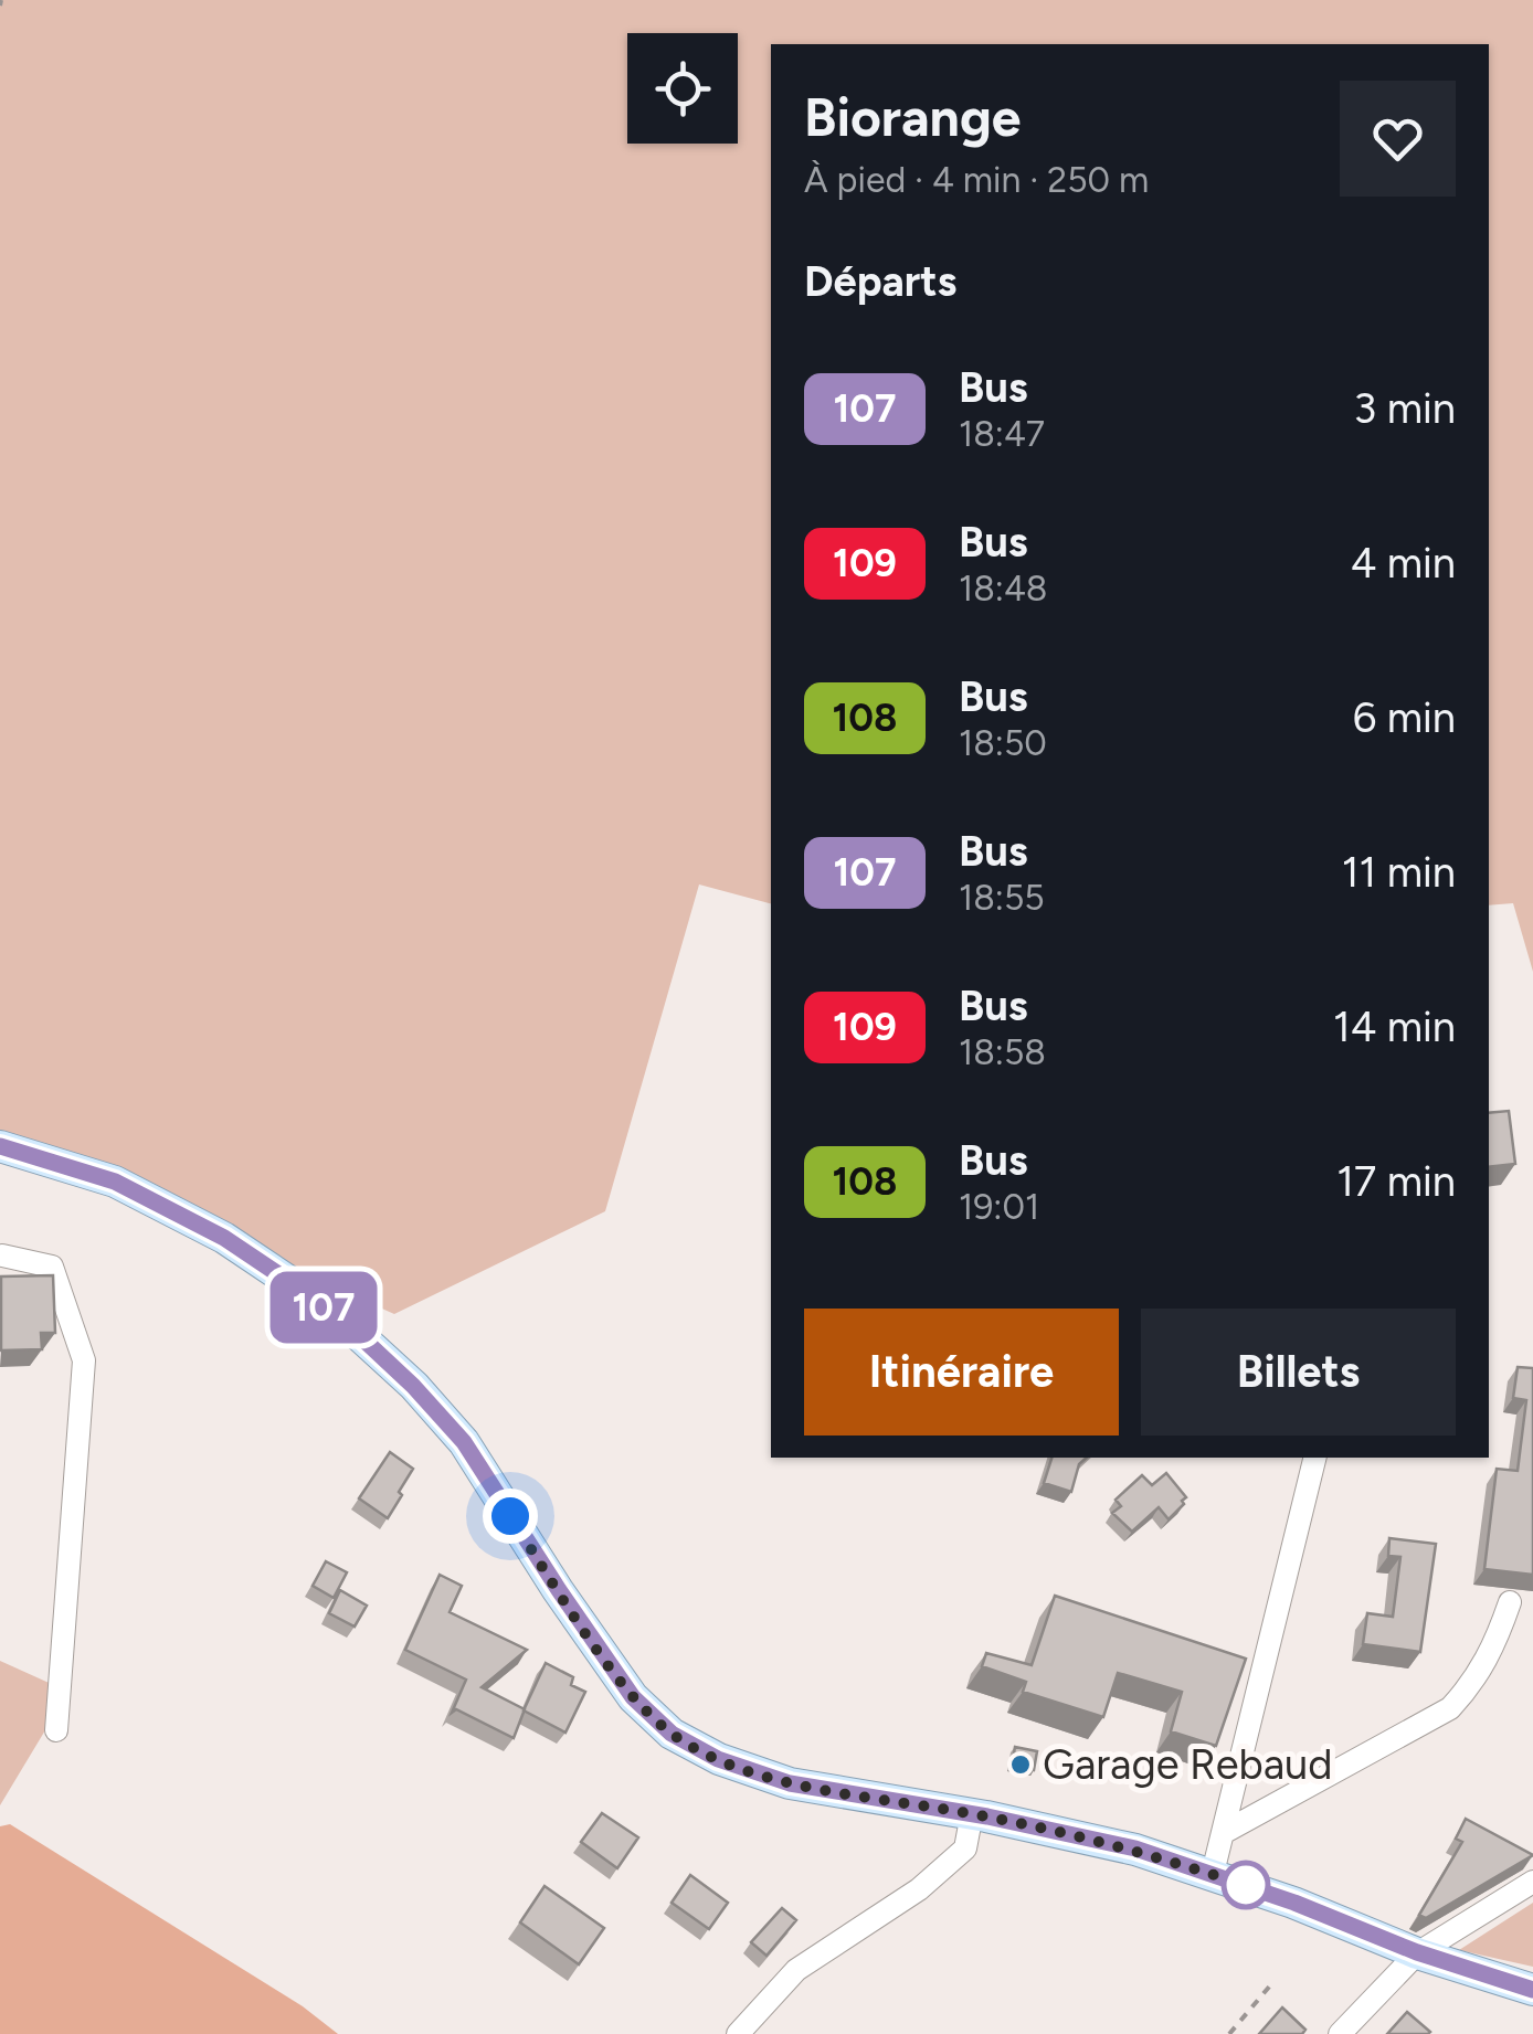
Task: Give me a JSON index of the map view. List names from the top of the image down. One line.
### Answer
{"places":["Garage Rebaud"],"lines":["bus line 107"],"page":{"on_map":"107","heading":[["Biorange","À pied · 4 min · 250 m"],"Départs"],"list":[{"mark":"107","name":"Bus","note":"18:47","value":"3 min"},{"mark":"109","name":"Bus","note":"18:48","value":"4 min"},{"mark":"108","name":"Bus","note":"18:50","value":"6 min"},{"mark":"107","name":"Bus","note":"18:55","value":"11 min"},{"mark":"109","name":"Bus","note":"18:58","value":"14 min"},{"mark":"108","name":"Bus","note":"19:01","value":"17 min"}],"buttons":["Itinéraire","Billets"]}}
